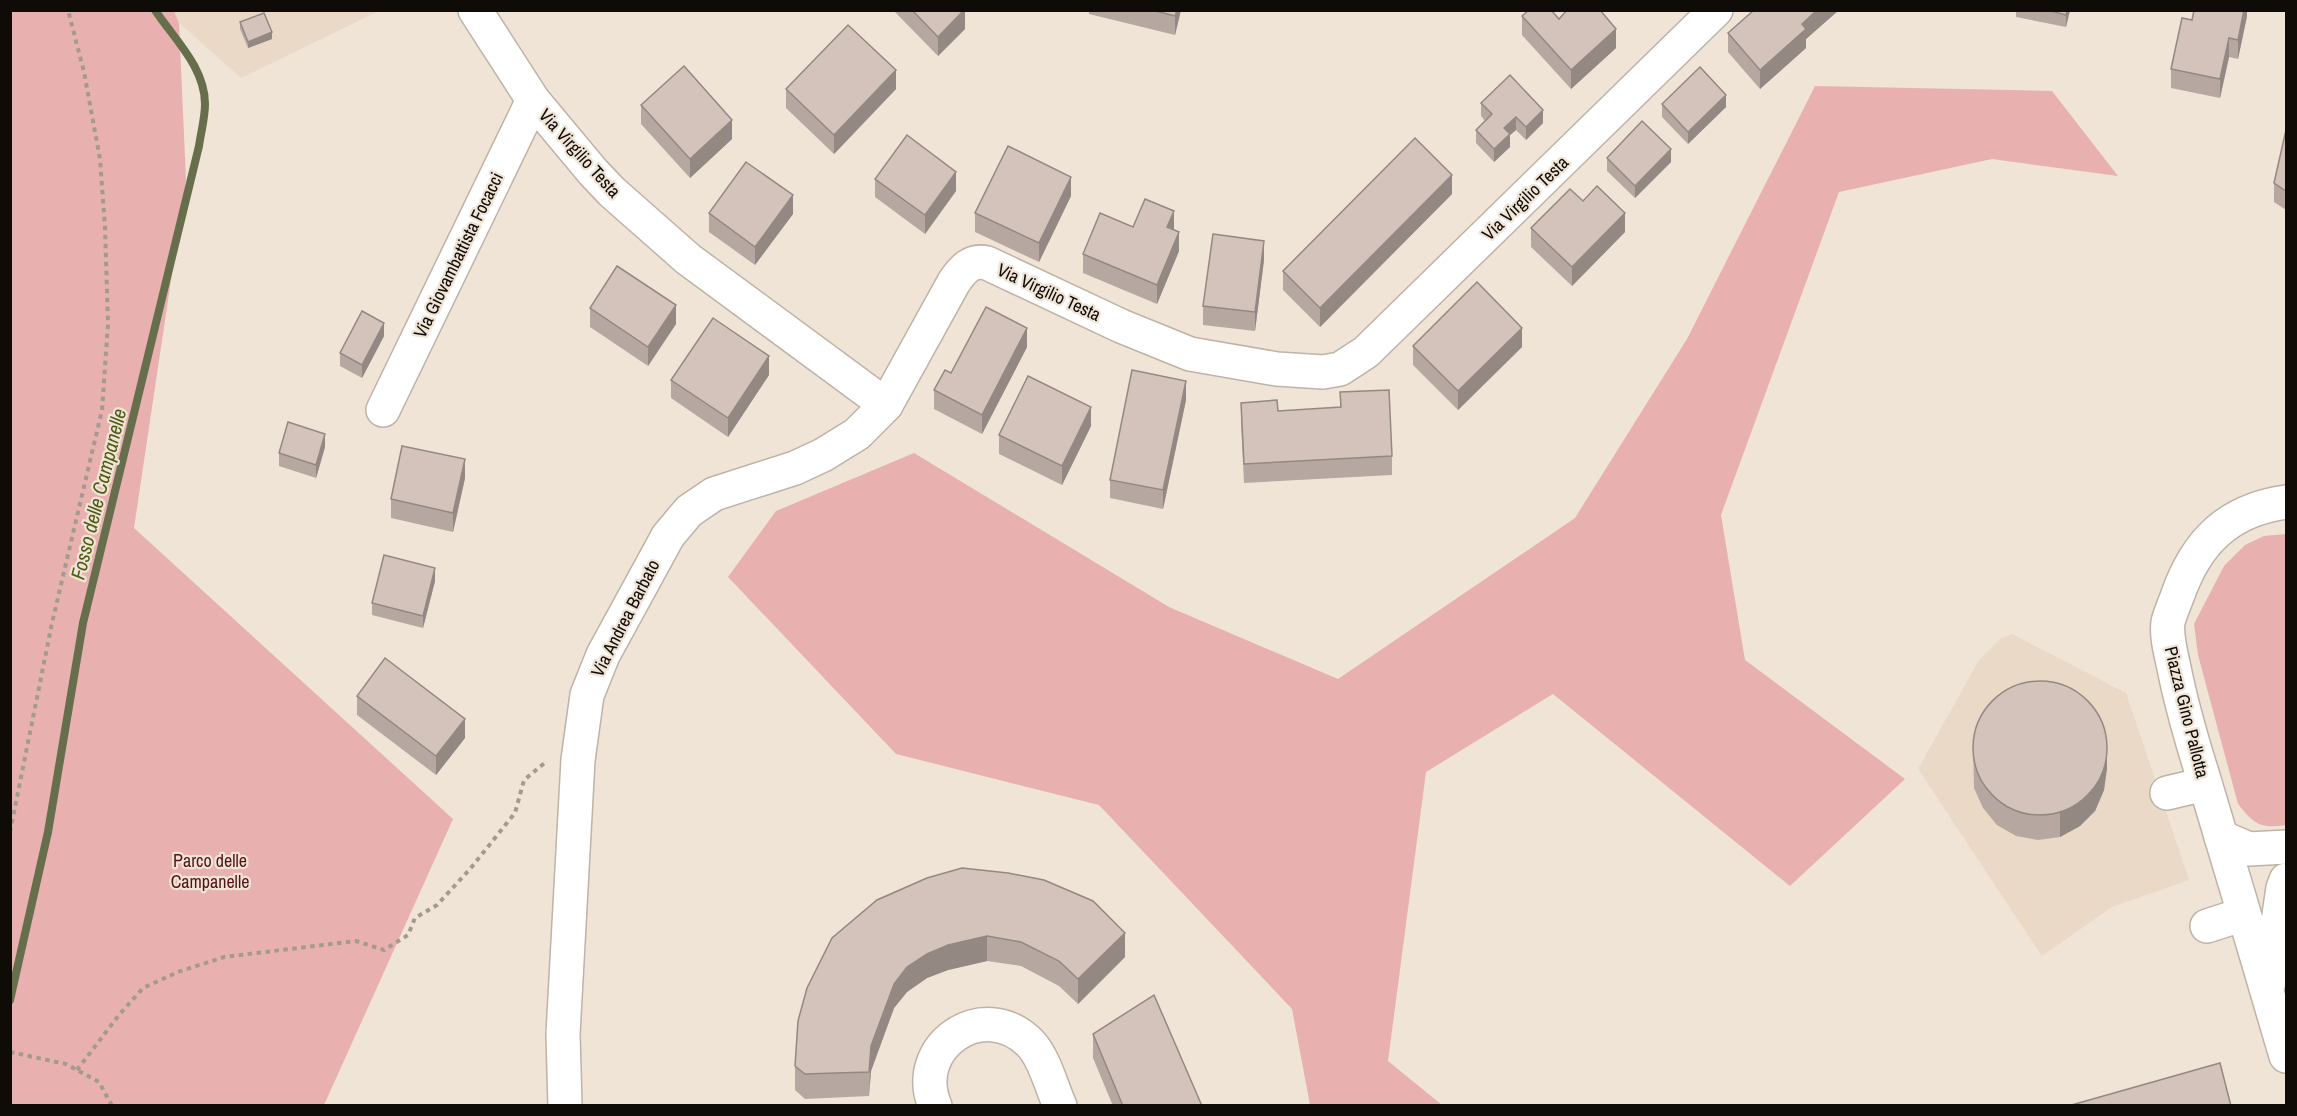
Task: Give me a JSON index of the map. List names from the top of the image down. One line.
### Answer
{"streets":{"street":["Via Virgilio Testa","Via Giovambattista Focacci","Via Andrea Barbato","Piazza Gino Pallotta"]},"crossings":[["Via Virgilio Testa","Via Giovambattista Focacci"],["Via Virgilio Testa","Via Andrea Barbato"]],"water":["Fosso delle Campanelle"],"parks":["Parco delle Campanelle"]}
